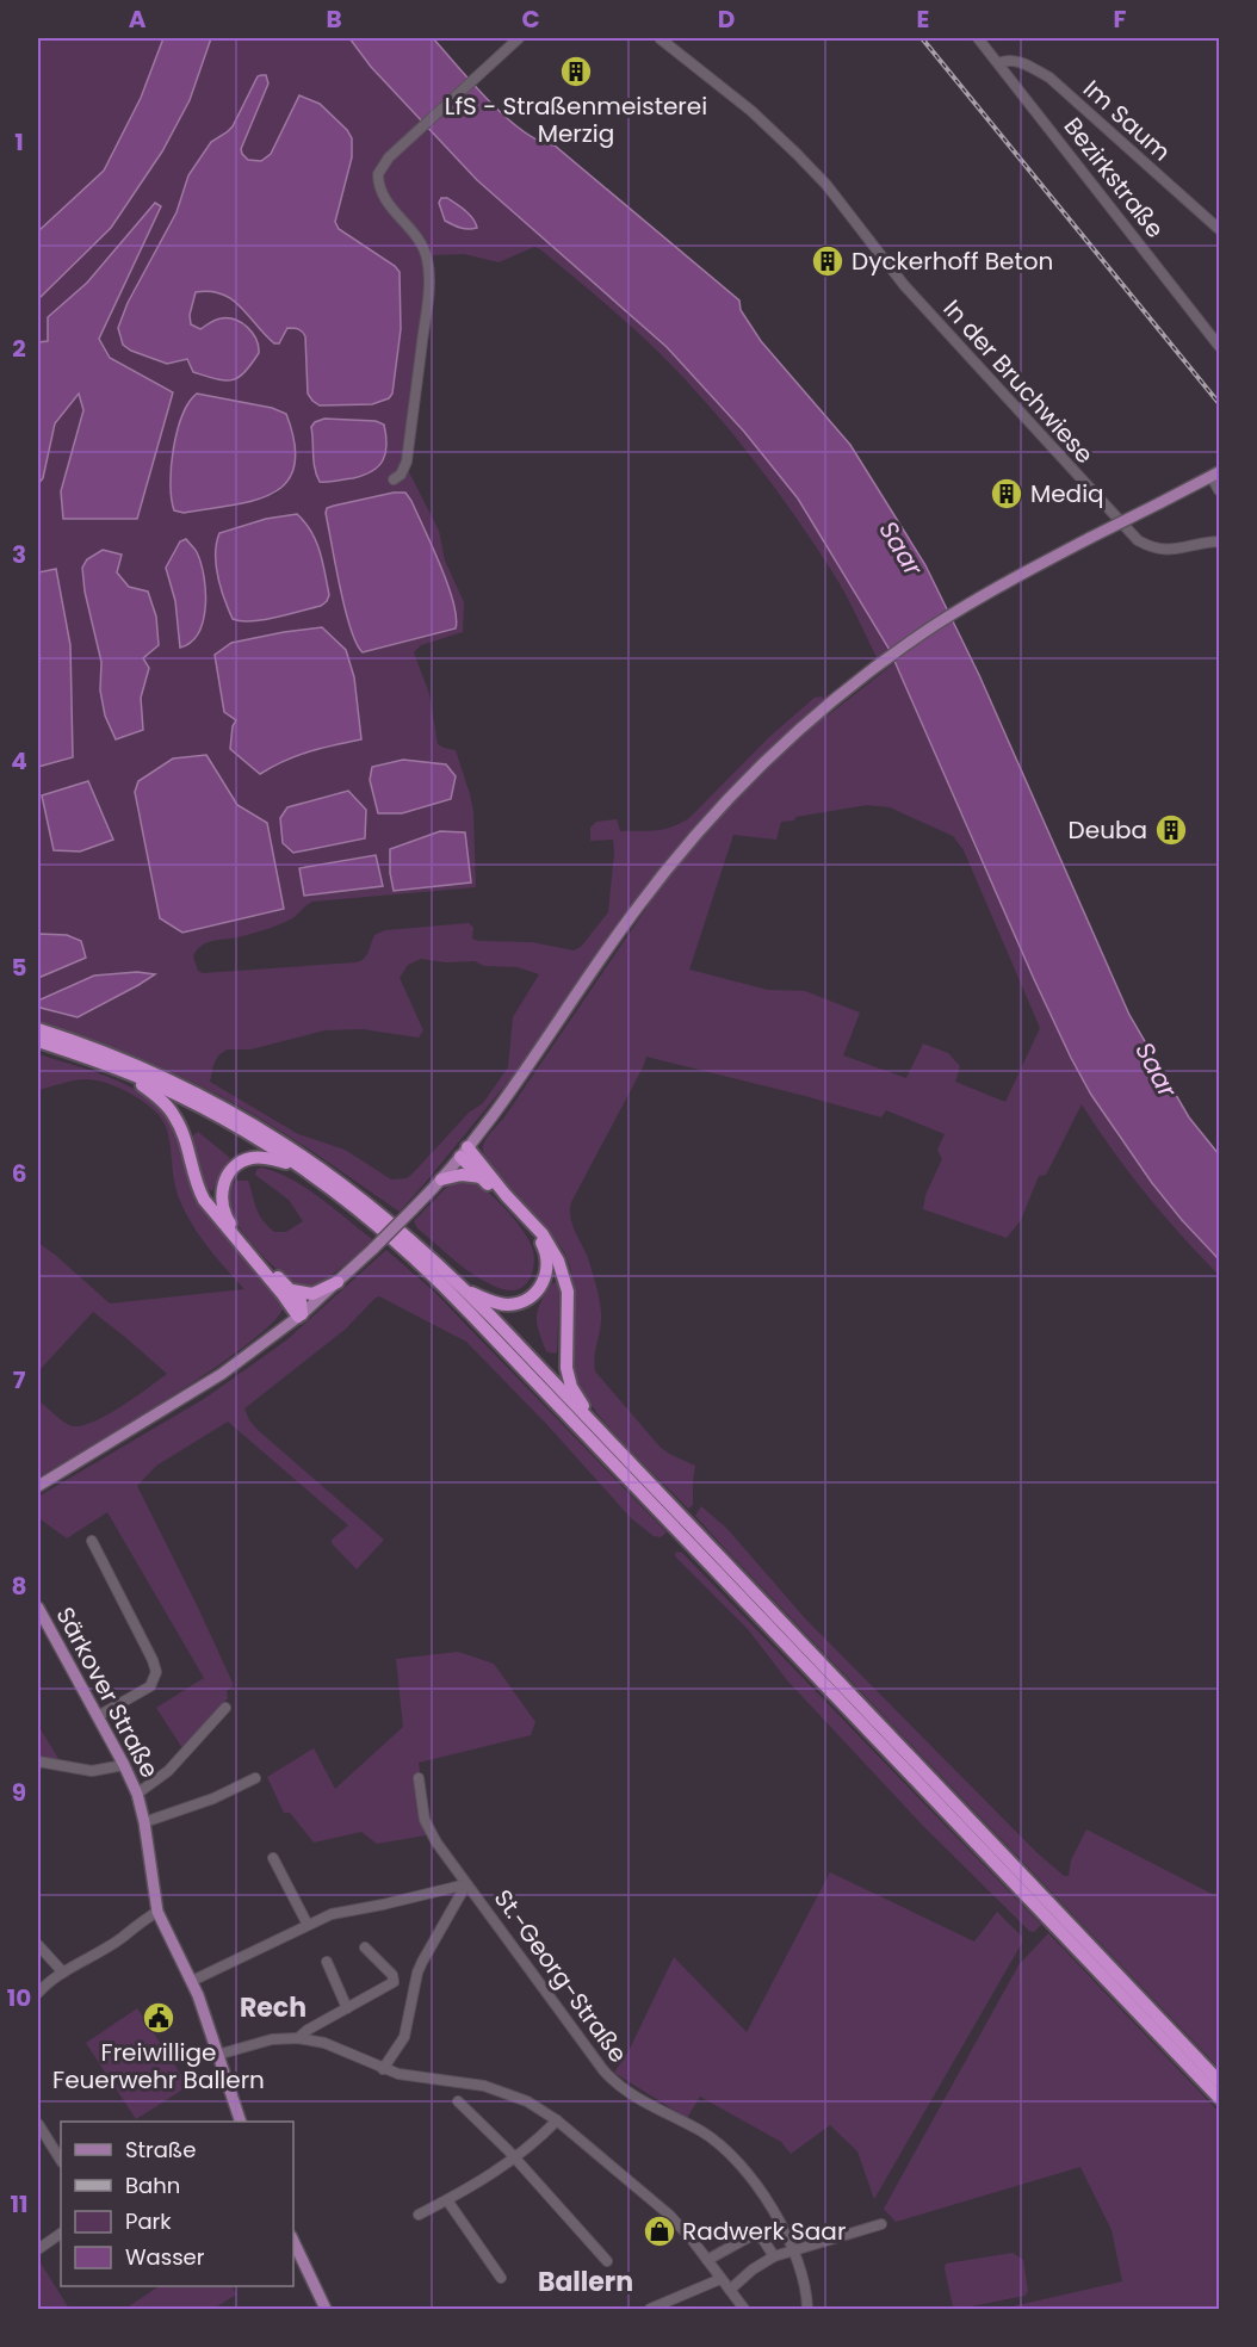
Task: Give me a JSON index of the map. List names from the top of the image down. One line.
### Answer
{"streets":{"main road":["Särkover Straße"],"street":["Im Saum","Bezirkstraße","In der Bruchwiese","St.-Georg-Straße"]},"crossings":[["Im Saum","Bezirkstraße"],["Särkover Straße","St.-Georg-Straße"]],"districts":["Rech","Ballern"],"water":["Saar"],"places":{"building":["LfS - Straßenmeisterei Merzig","Dyckerhoff Beton","Mediq","Deuba"],"public building":["Freiwillige Feuerwehr Ballern"],"shop":["Radwerk Saar"]},"legend":["Straße","Bahn","Park","Wasser"],"grid":{"columns":["A","B","C","D","E","F"],"rows":["1","2","3","4","5","6","7","8","9","10","11"]}}
